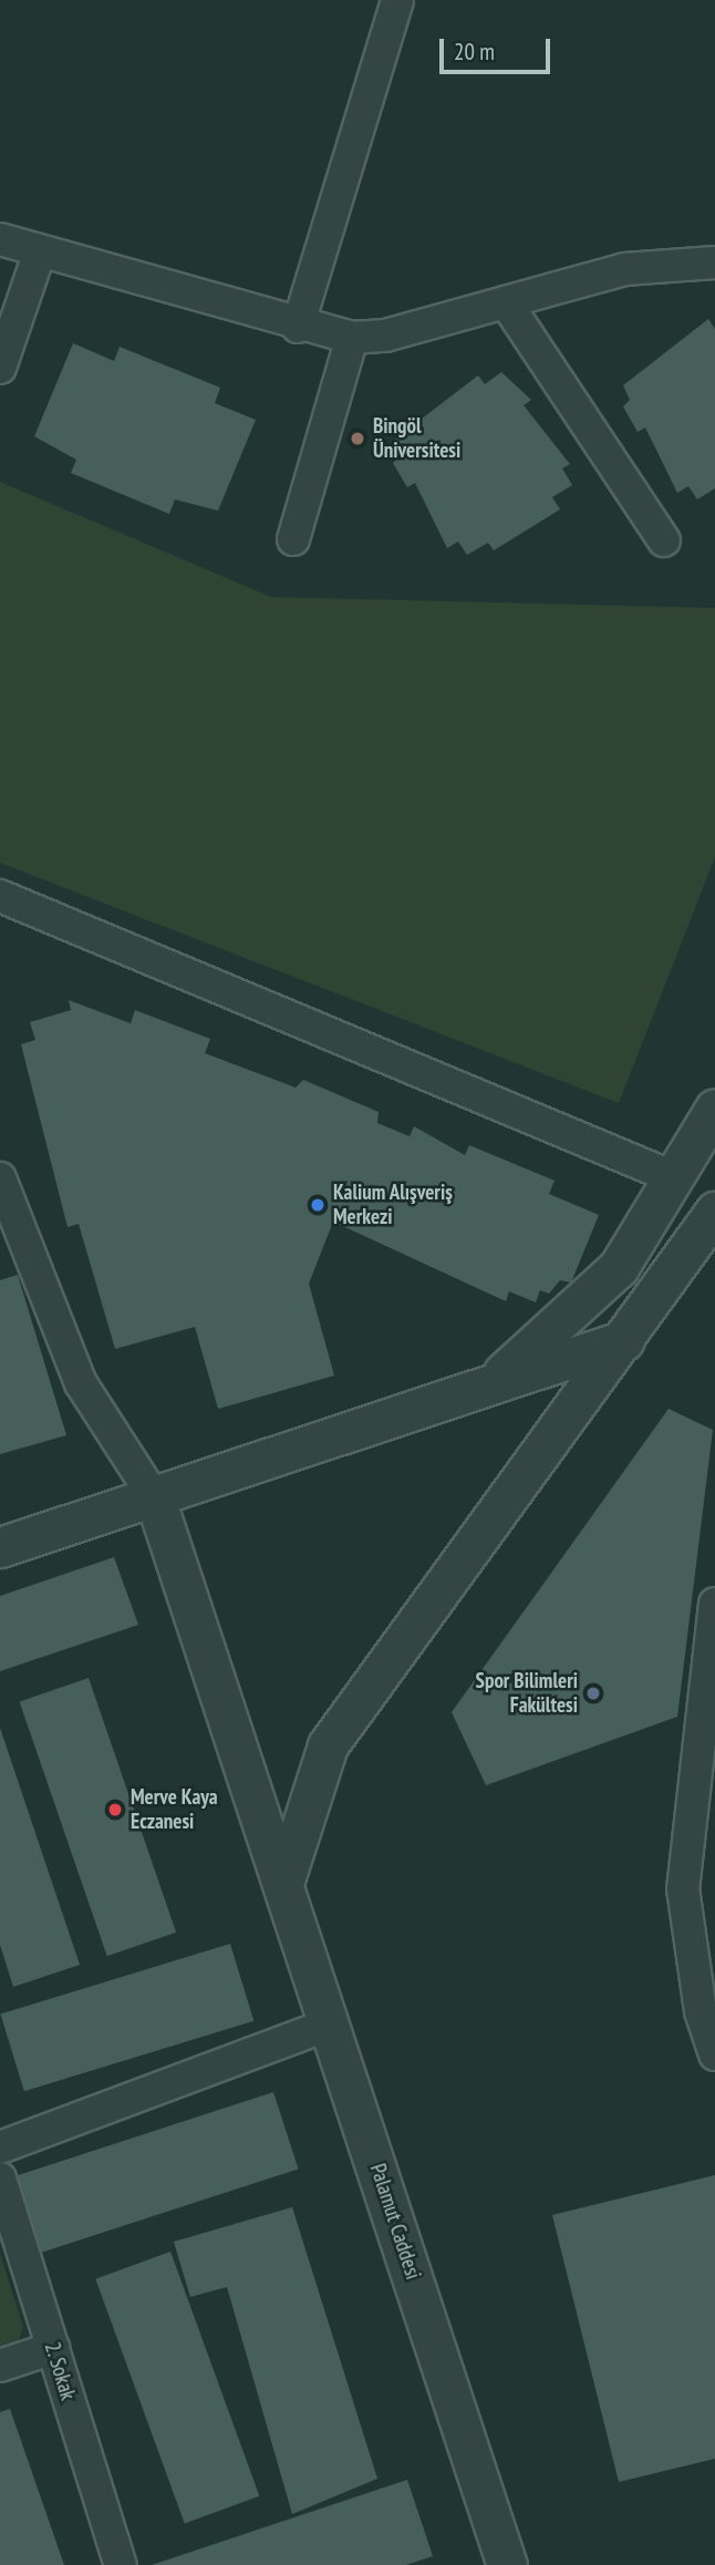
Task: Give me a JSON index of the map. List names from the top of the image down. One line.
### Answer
{"streets":{"street":["Palamut Caddesi","2. Sokak"]},"places":["Bingöl Üniversitesi","Kalium Alışveriş Merkezi","Spor Bilimleri Fakültesi","Merve Kaya Eczanesi"],"scale_bar":"20 m"}
